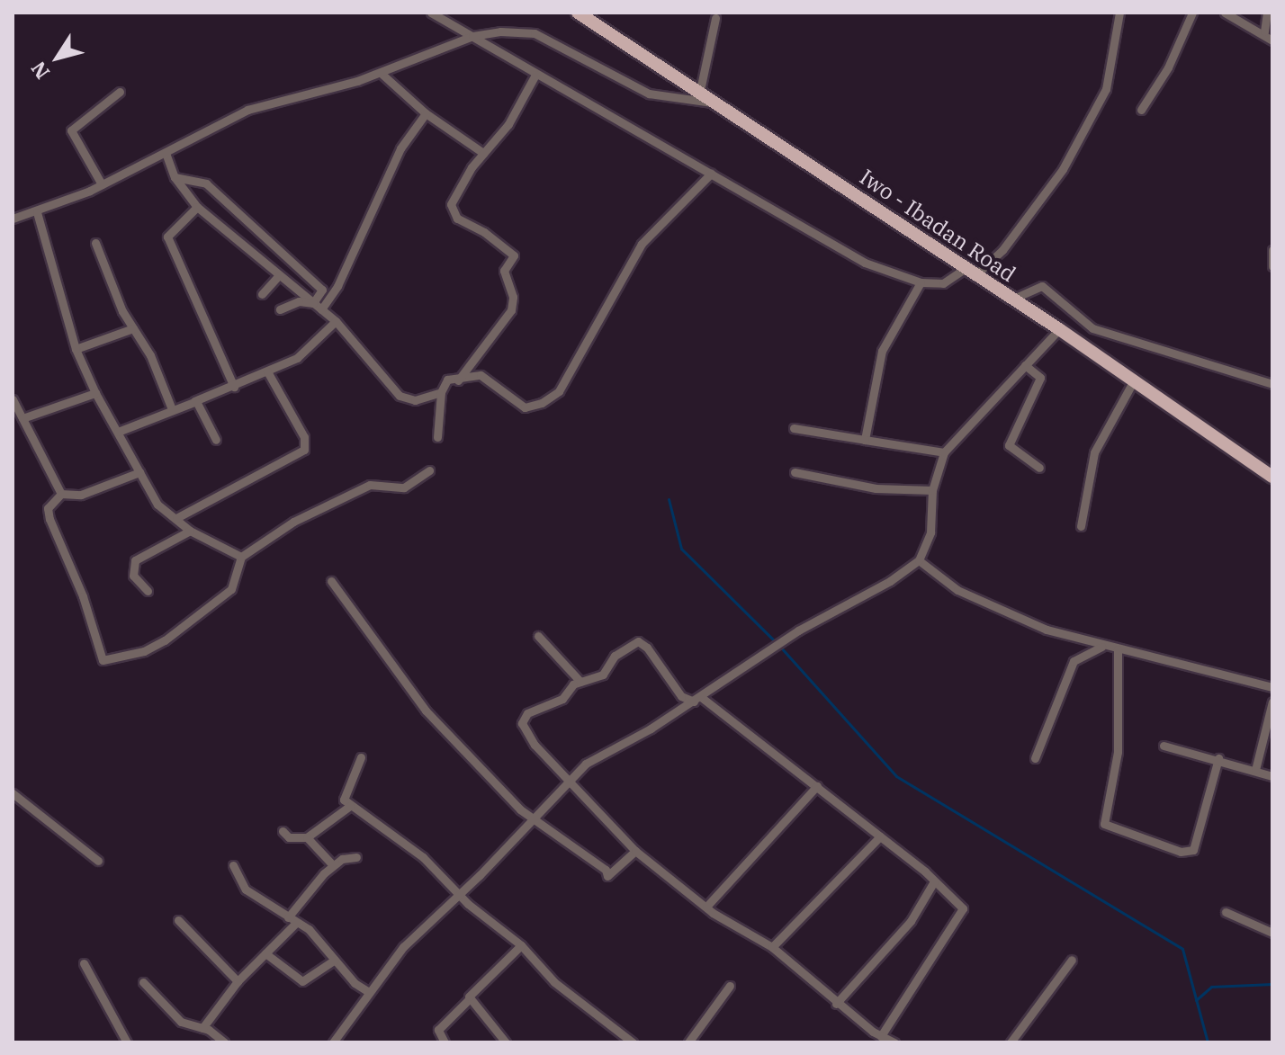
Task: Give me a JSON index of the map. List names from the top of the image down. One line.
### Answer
{"streets":{"main road":["Iwo - Ibadan Road"]},"north":"bottom left"}
